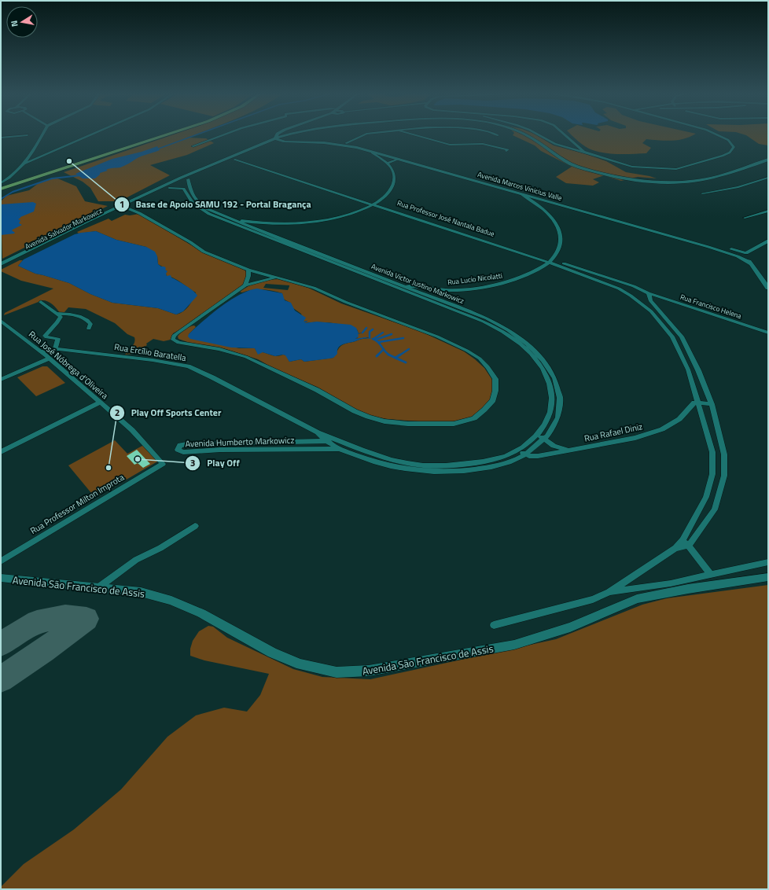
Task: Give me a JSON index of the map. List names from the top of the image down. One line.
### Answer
{"streets":{"street":["Avenida Marcos Vinicius Valle","Rua Professor José Nantala Badue","Avenida Salvador Markowicz","Rua Lucio Nicolatti","Avenida Victor Justino Markowicz","Rua Francisco Helena","Rua Ercílio Baratella","Rua José Nóbrega d'Oliveira","Rua Rafael Diniz","Avenida Humberto Markowicz","Rua Professor Milton Improta","Avenida São Francisco de Assis"]},"crossings":[["Avenida Marcos Vinicius Valle","Avenida Salvador Markowicz"],["Avenida Marcos Vinicius Valle","Rua Lucio Nicolatti"],["Rua Professor José Nantala Badue","Avenida Salvador Markowicz"],["Rua Professor José Nantala Badue","Rua Lucio Nicolatti"],["Rua Professor José Nantala Badue","Rua Francisco Helena"],["Rua Professor José Nantala Badue","Rua Rafael Diniz"],["Avenida Salvador Markowicz","Avenida Victor Justino Markowicz"],["Rua Lucio Nicolatti","Avenida Victor Justino Markowicz"],["Avenida Victor Justino Markowicz","Rua Ercílio Baratella"],["Avenida Victor Justino Markowicz","Rua Rafael Diniz"],["Avenida Victor Justino Markowicz","Avenida Humberto Markowicz"],["Rua Ercílio Baratella","Rua José Nóbrega d'Oliveira"],["Rua José Nóbrega d'Oliveira","Rua Professor Milton Improta"]],"places":["Base de Apoio SAMU 192 - Portal Bragança","Play Off","Play Off Sports Center"],"north":"left"}
